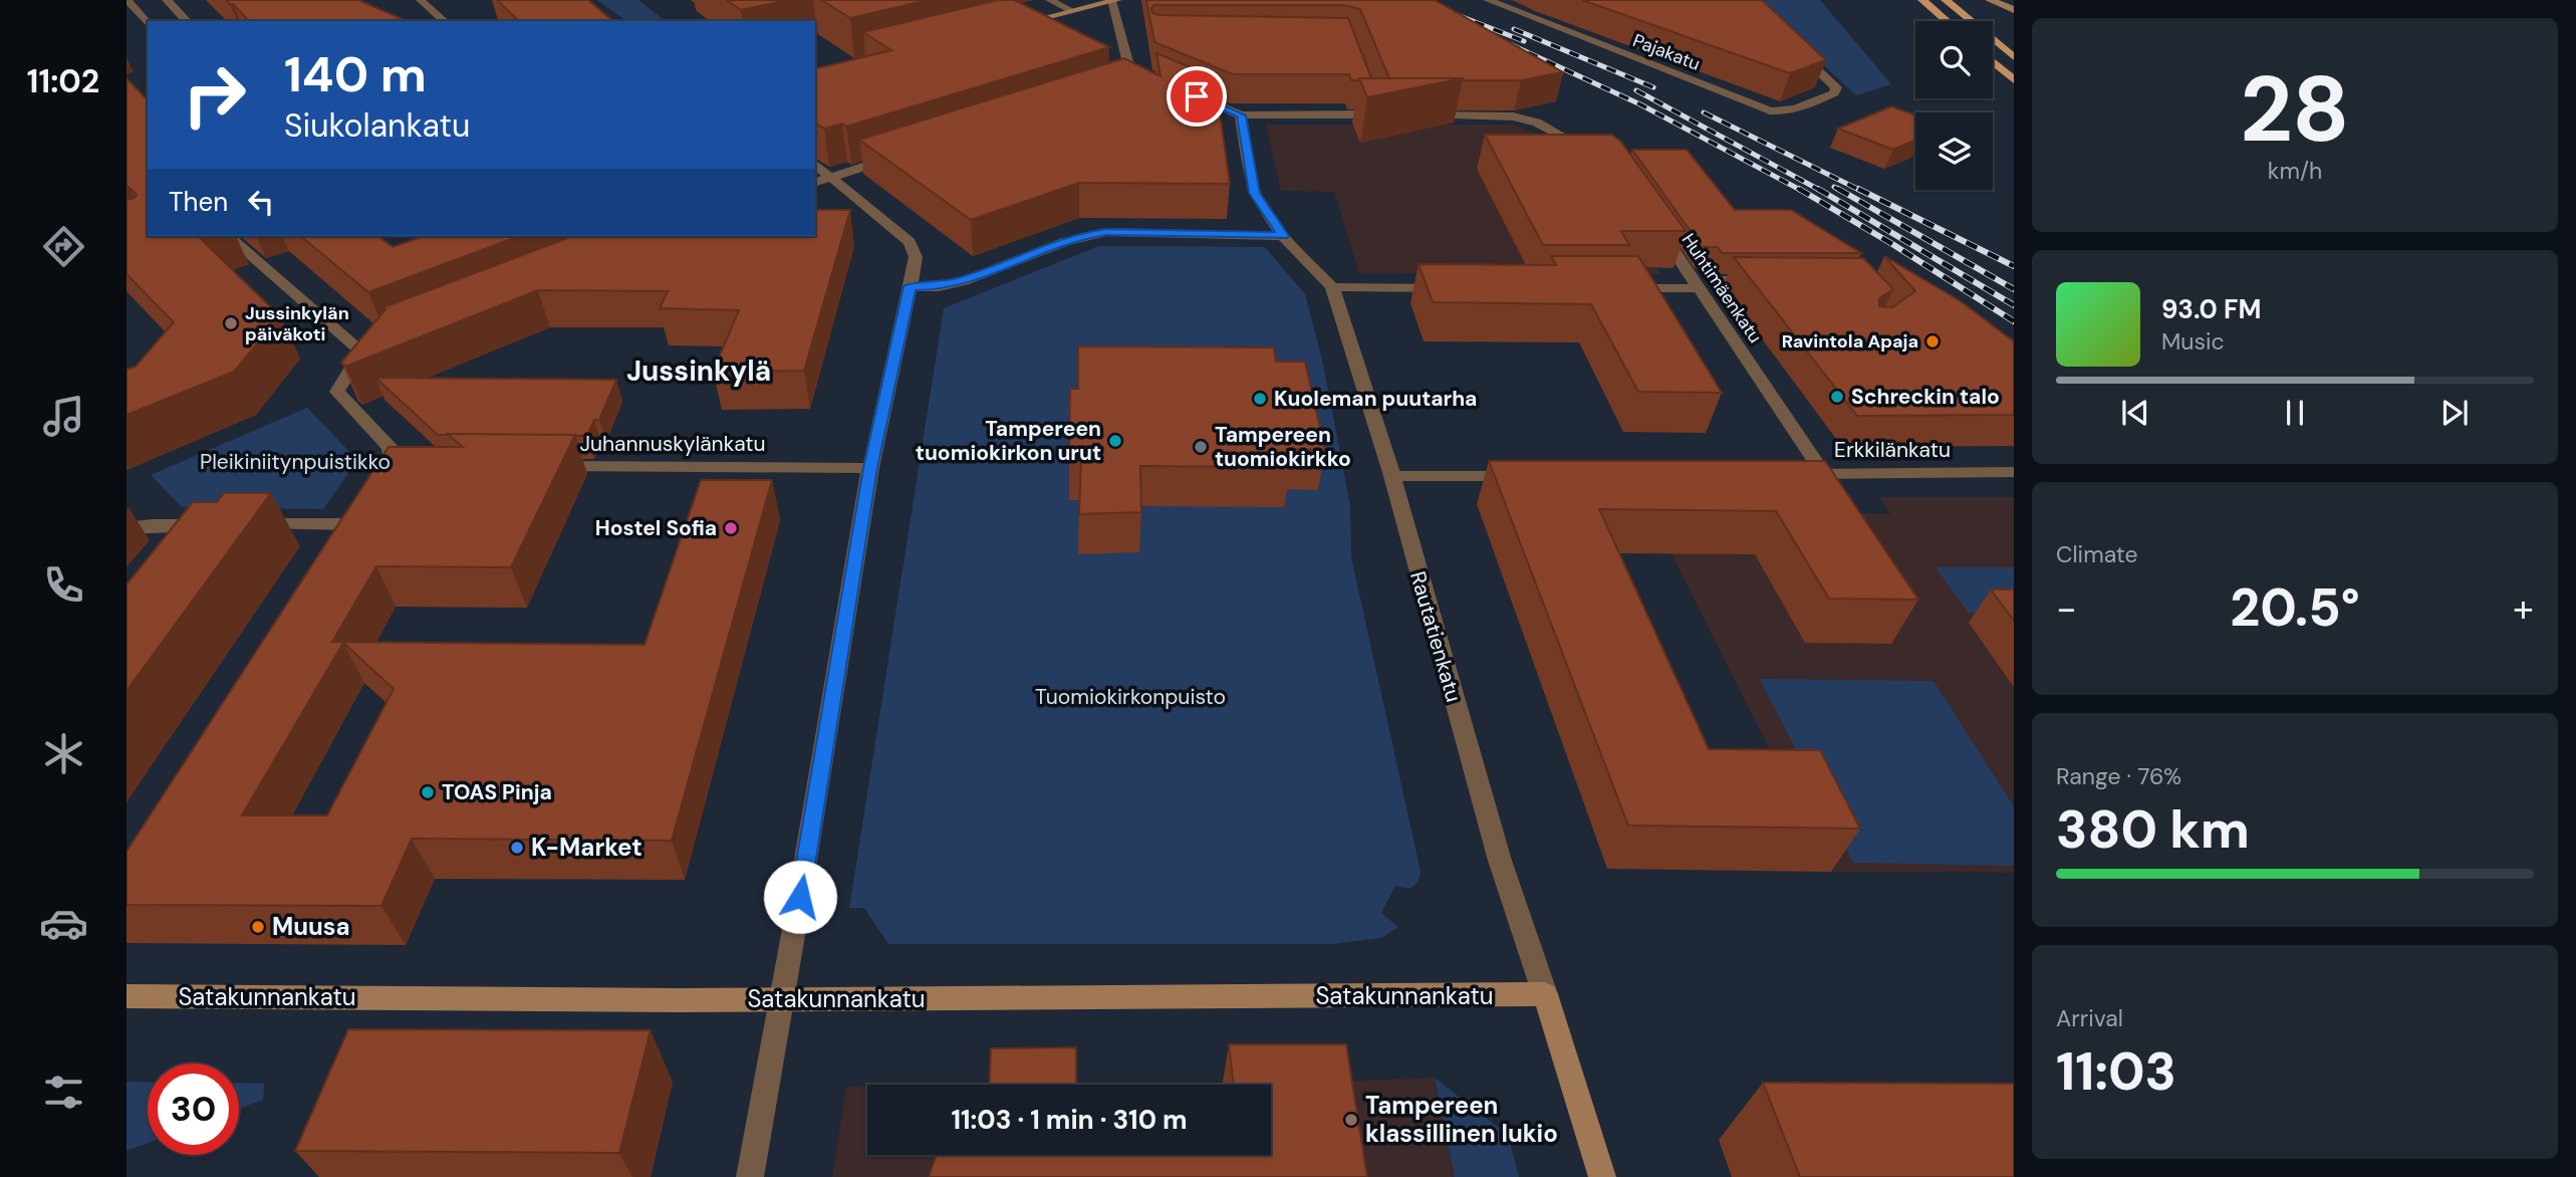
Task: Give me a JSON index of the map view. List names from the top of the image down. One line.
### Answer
{"streets":{"main road":["Rautatienkatu","Satakunnankatu"],"street":["Pajakatu","Huhtimäenkatu","Juhannuskylänkatu","Erkkilänkatu"]},"crossings":[["Huhtimäenkatu","Erkkilänkatu"],["Rautatienkatu","Satakunnankatu"]],"districts":["Jussinkylä"],"parks":["Pleikiniitynpuistikko","Tuomiokirkonpuisto"],"places":["Jussinkylän päiväkoti","Ravintola Apaja","Schreckin talo","Kuoleman puutarha","Tampereen tuomiokirkon urut","Tampereen tuomiokirkko","Hostel Sofia","TOAS Pinja","K-Market","Muusa","Tampereen klassillinen lukio"],"page":{"tabs":"11:02","tile":[["28","km/h"],"Climate",["Range · 76%","380 km"],["Arrival","11:03"]],"turn":["140 m","Siukolankatu"],"then":"Then","song":["93.0 FM","Music"],"heat":["−","20.5°","+"],"limit":"30","trip":"11:03 · 1 min · 310 m"}}
